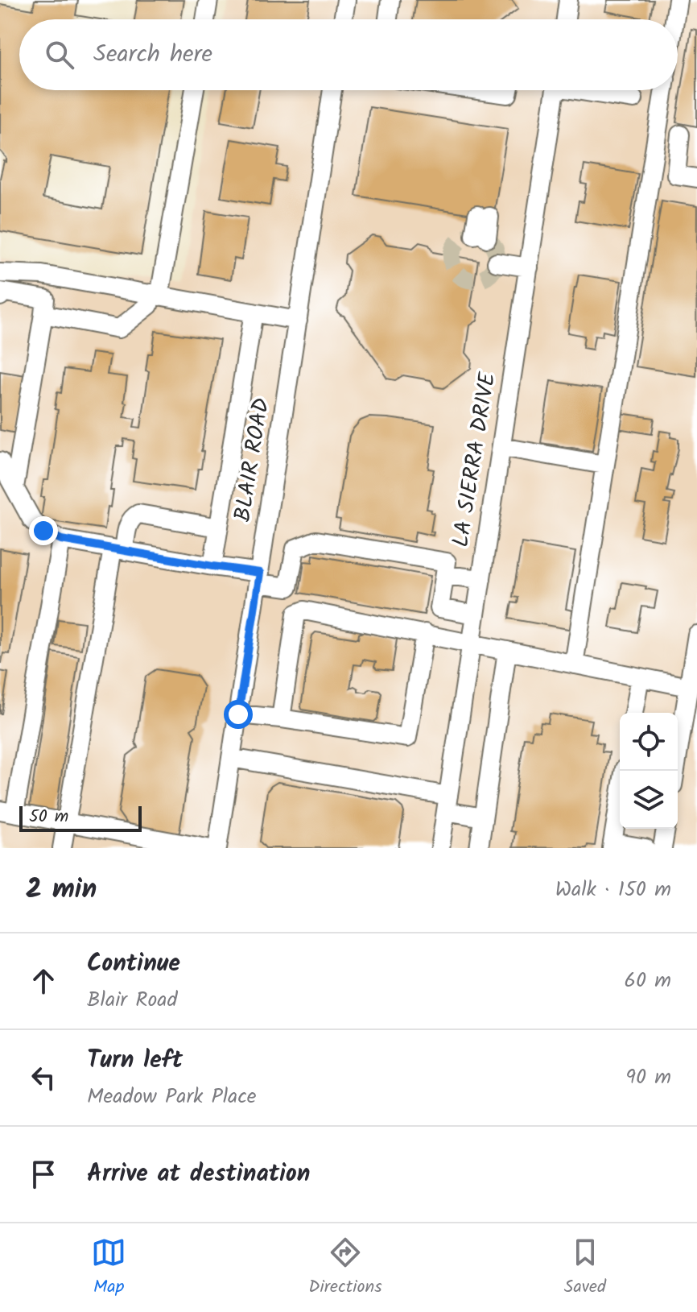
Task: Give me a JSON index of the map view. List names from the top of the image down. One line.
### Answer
{"streets":{"street":["BLAIR ROAD","LA SIERRA DRIVE"]},"scale_bar":"50 m","page":{"search":"Search here","scale":"50 m","heading":["2 min","Walk · 150 m"],"list":[["Continue","Blair Road","60 m"],["Turn left","Meadow Park Place","90 m"],"Arrive at destination"],"nav":["Map","Directions","Saved"]}}
